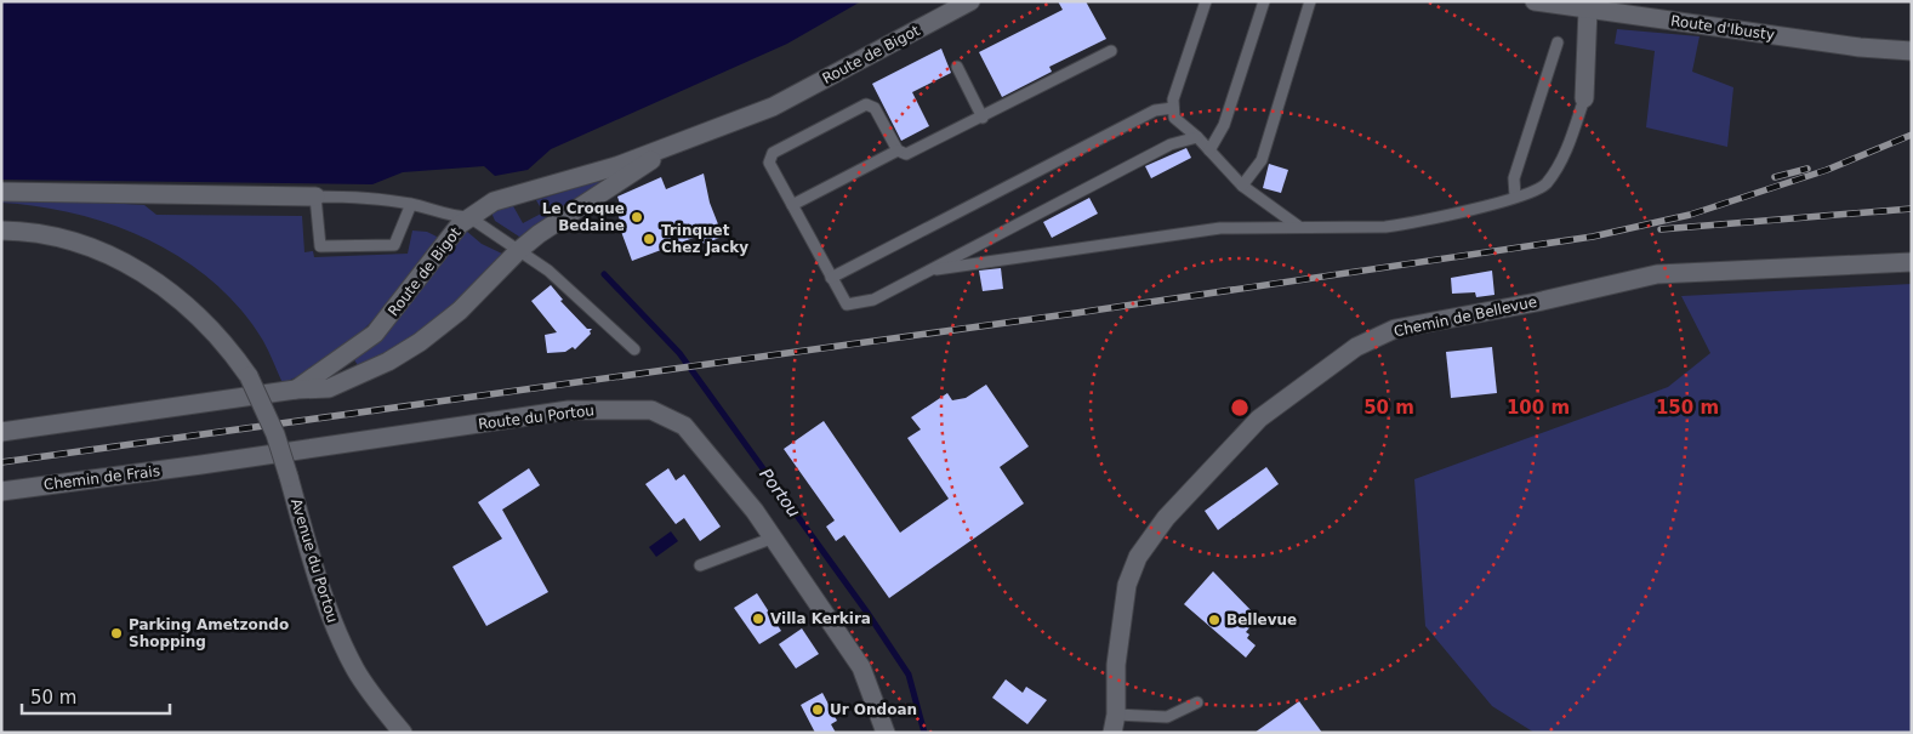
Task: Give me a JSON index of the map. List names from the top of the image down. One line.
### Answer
{"streets":{"street":["Route d'Ibusty","Route de Bigot","Chemin de Bellevue","Route du Portou","Chemin de Frais","Avenue du Portou"]},"crossings":[["Route du Portou","Chemin de Frais"]],"water":["Portou"],"places":["Le Croque Bedaine","Trinquet Chez Jacky","Villa Kerkira","Bellevue","Parking Ametzondo Shopping","Ur Ondoan"],"scale_bar":"50 m","rings":["50 m","100 m","150 m"]}
